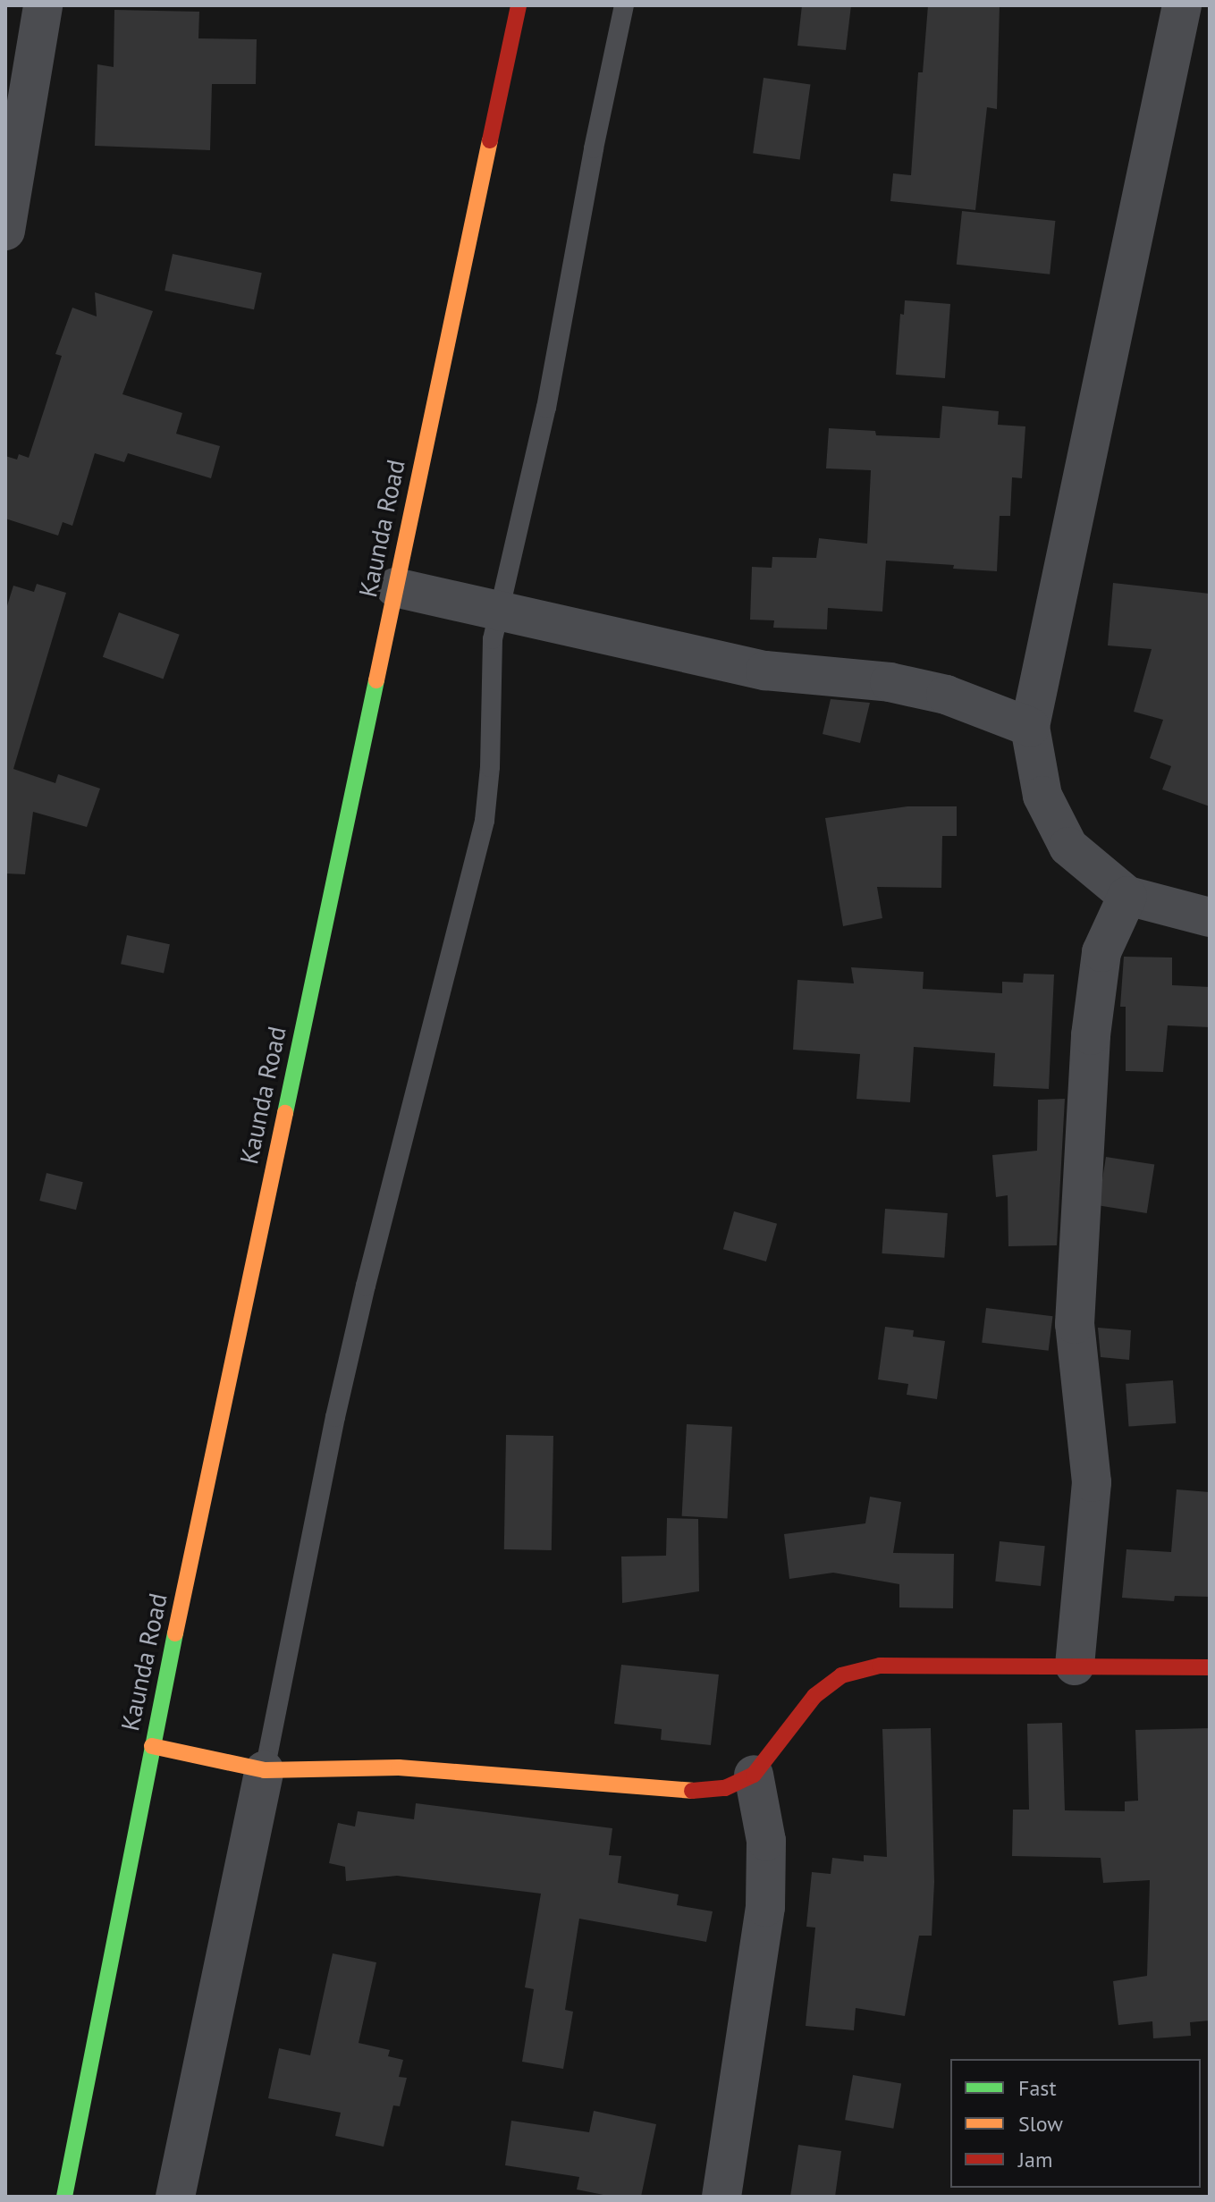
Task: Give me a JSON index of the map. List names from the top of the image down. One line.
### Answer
{"streets":{"main road":["Kaunda Road"]},"legend":["Fast","Slow","Jam"]}
